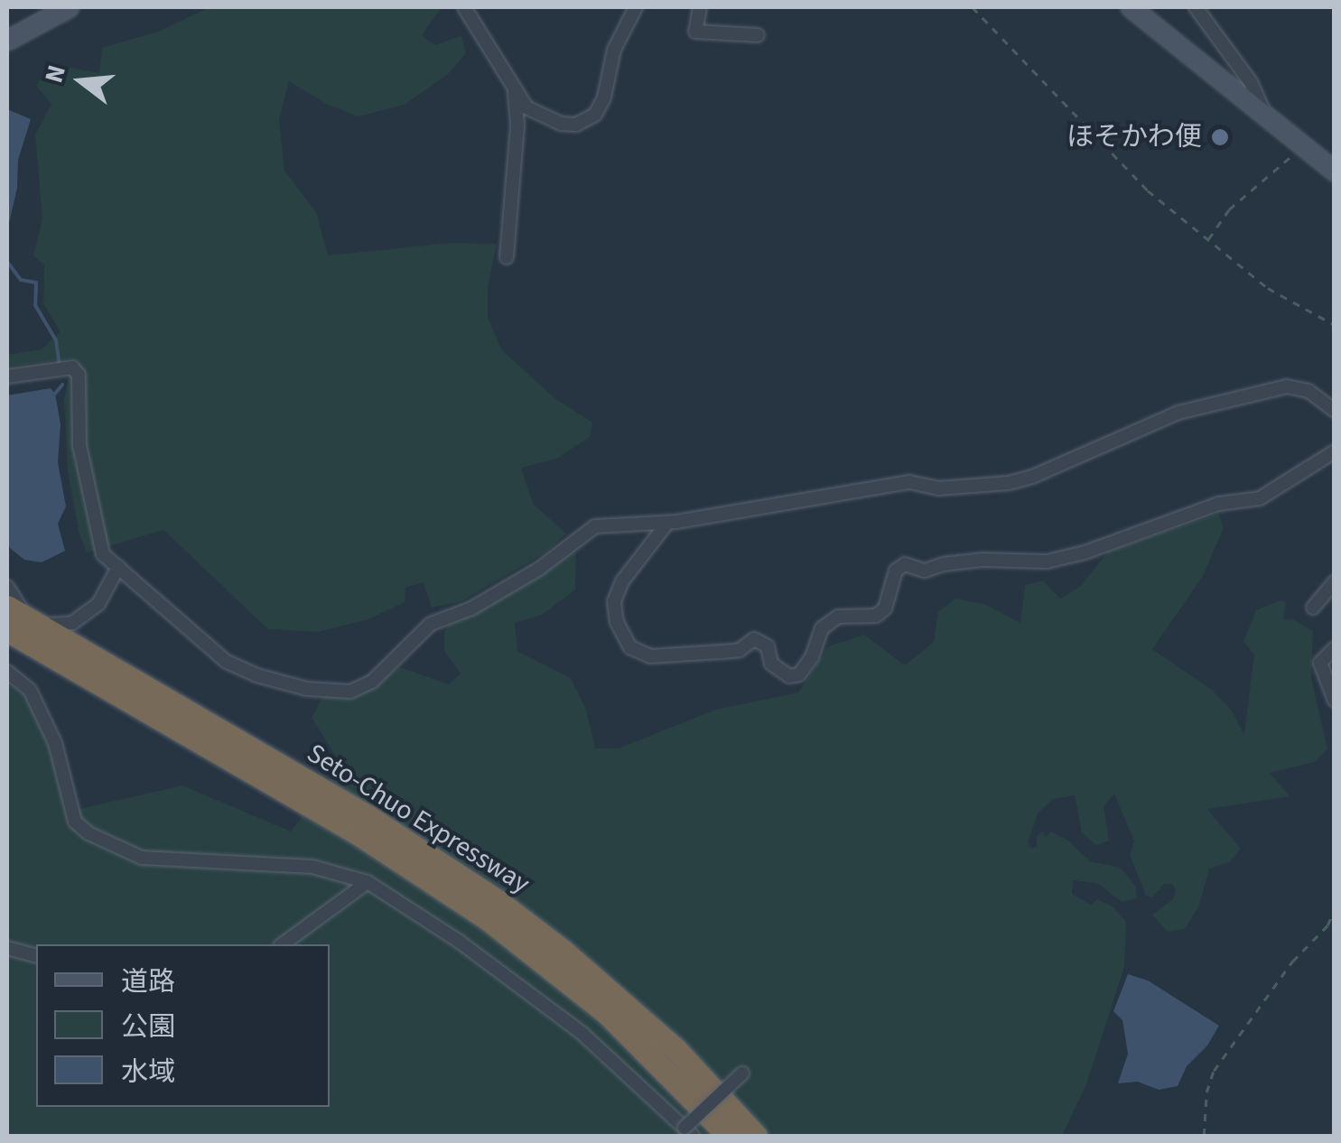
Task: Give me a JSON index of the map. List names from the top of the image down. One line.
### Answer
{"streets":{"highway":["Seto-Chuo Expressway"]},"places":["ほそかわ便"],"legend":["道路","公園","水域"],"north":"left"}
